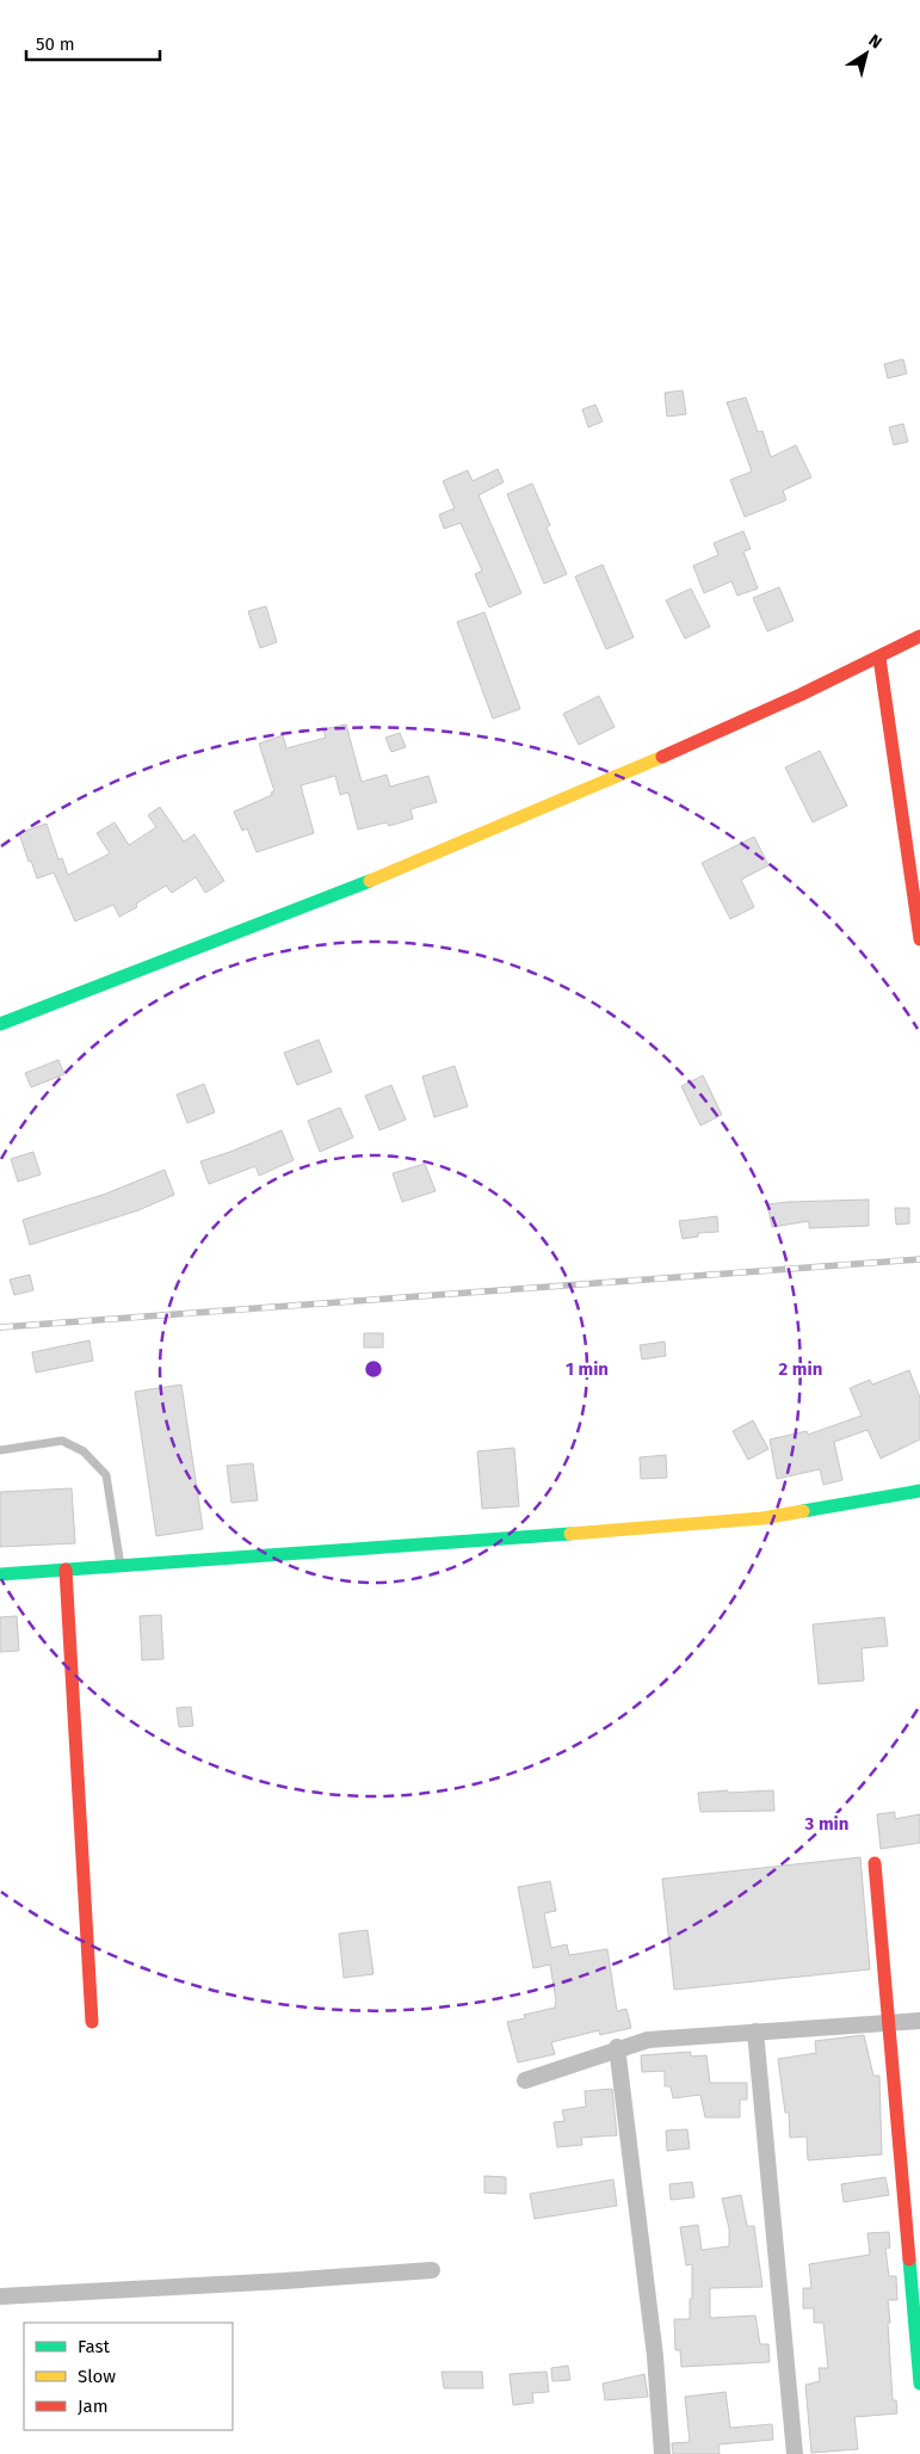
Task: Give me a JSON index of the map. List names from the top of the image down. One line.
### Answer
{"legend":["Fast","Slow","Jam"],"scale_bar":"50 m","north":"top right","rings":["1 min","2 min","3 min"]}
